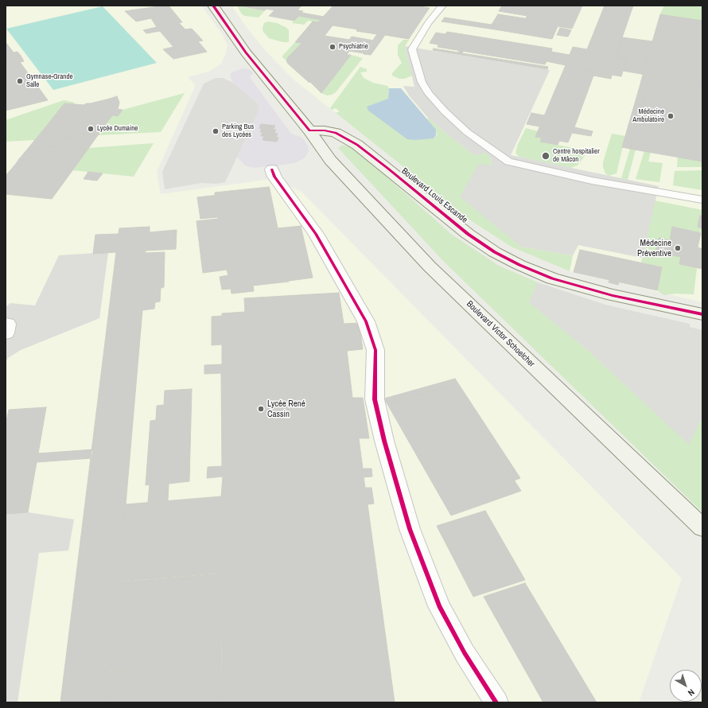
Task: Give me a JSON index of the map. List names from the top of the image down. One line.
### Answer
{"streets":{"street":["Boulevard Louis Escande","Boulevard Victor Schoelcher"]},"crossings":[["Boulevard Louis Escande","Boulevard Victor Schoelcher"]],"places":["Psychiatrie","Gymnase-Grande Salle","Médecine Ambulatoire","Lycée Dumaine","Parking Bus des Lycées","Centre hospitalier de Mâcon","Médecine Préventive","Lycée René Cassin"],"north":"bottom right"}
